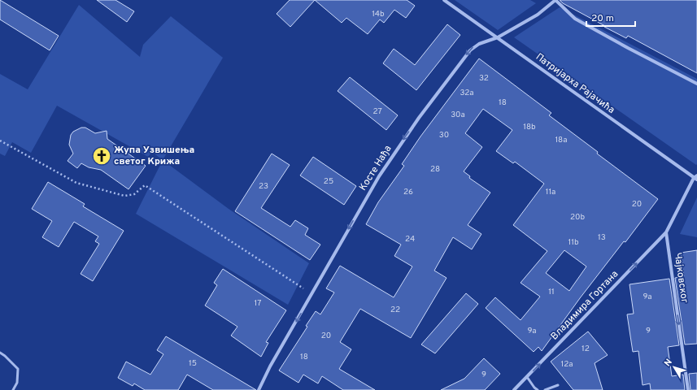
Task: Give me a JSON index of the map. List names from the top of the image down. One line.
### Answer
{"streets":{"street":["Патријарха Рајачића","Косте Нађа","Чајковског","Владимира Гортана"]},"crossings":[["Патријарха Рајачића","Косте Нађа"],["Чајковског","Владимира Гортана"]],"one_way":["Косте Нађа","Чајковског","Владимира Гортана"],"places":{"church":["Жупа Узвишења светог Крижа"]},"house_numbers":["14b","32","32a","18","27","30a","18b","30","18a","28","25","23","26","11a","20","20b","13","24","11b","11","9a","17","22","9a","9","20","12","18","15","12a","9"],"scale_bar":"20 m","north":"top left"}
